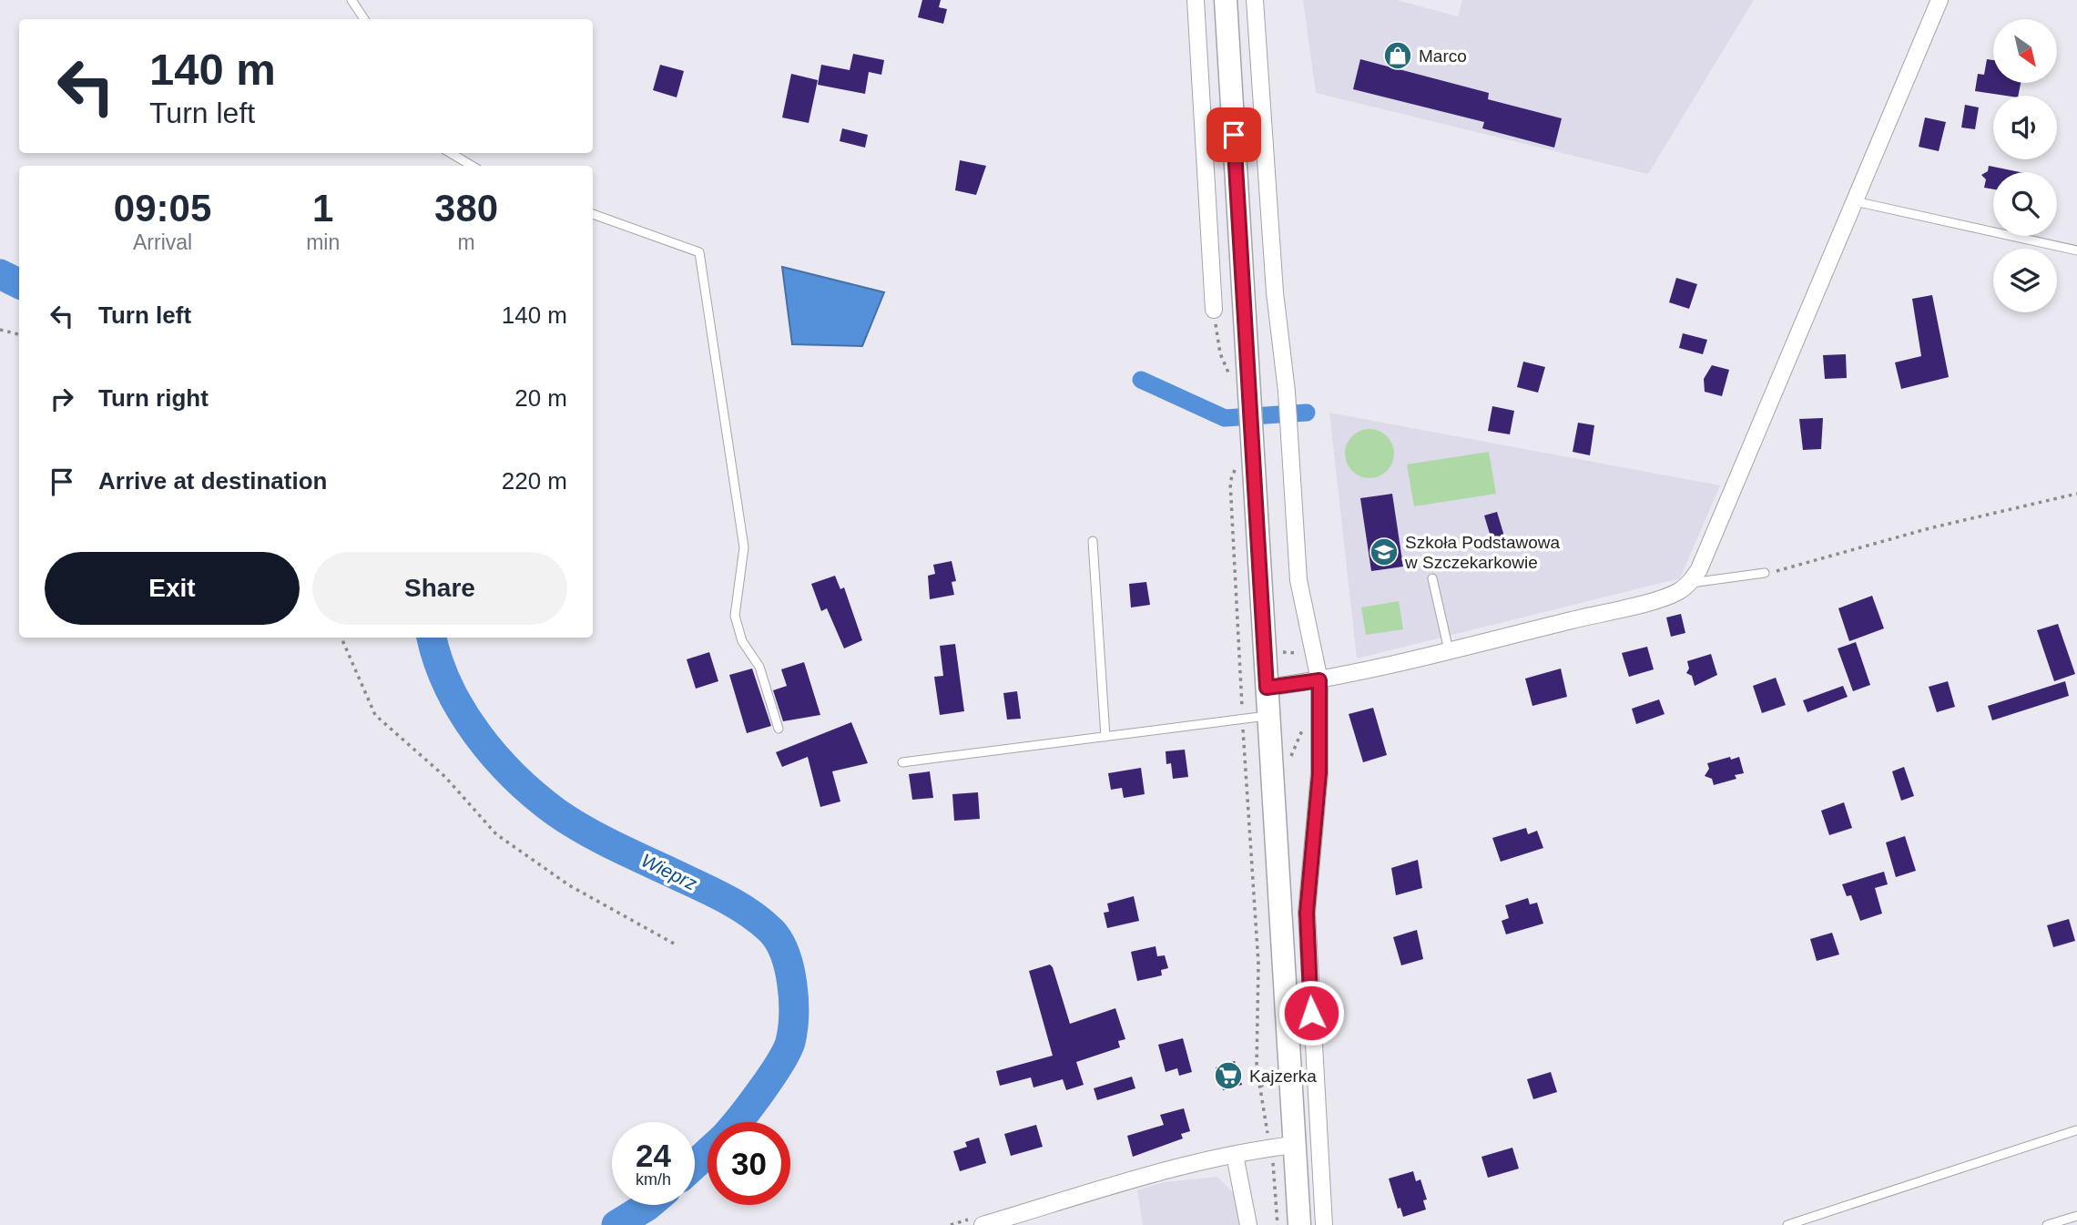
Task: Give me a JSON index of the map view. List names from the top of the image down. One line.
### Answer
{"water":["Wieprz"],"places":{"shop":["Marco"],"school or university":["Szkoła Podstawowa w Szczekarkowie"],"supermarket":["Kajzerka"]},"north":"bottom right","page":{"turn":["140 m","Turn left"],"eta":["09:05","Arrival","1","min","380","m"],"list":[{"name":"Turn left","value":"140 m"},{"name":"Turn right","value":"20 m"},{"name":"Arrive at destination","value":"220 m"}],"buttons":["Exit","Share"],"speed":"24 km/h","limit":"30"}}
